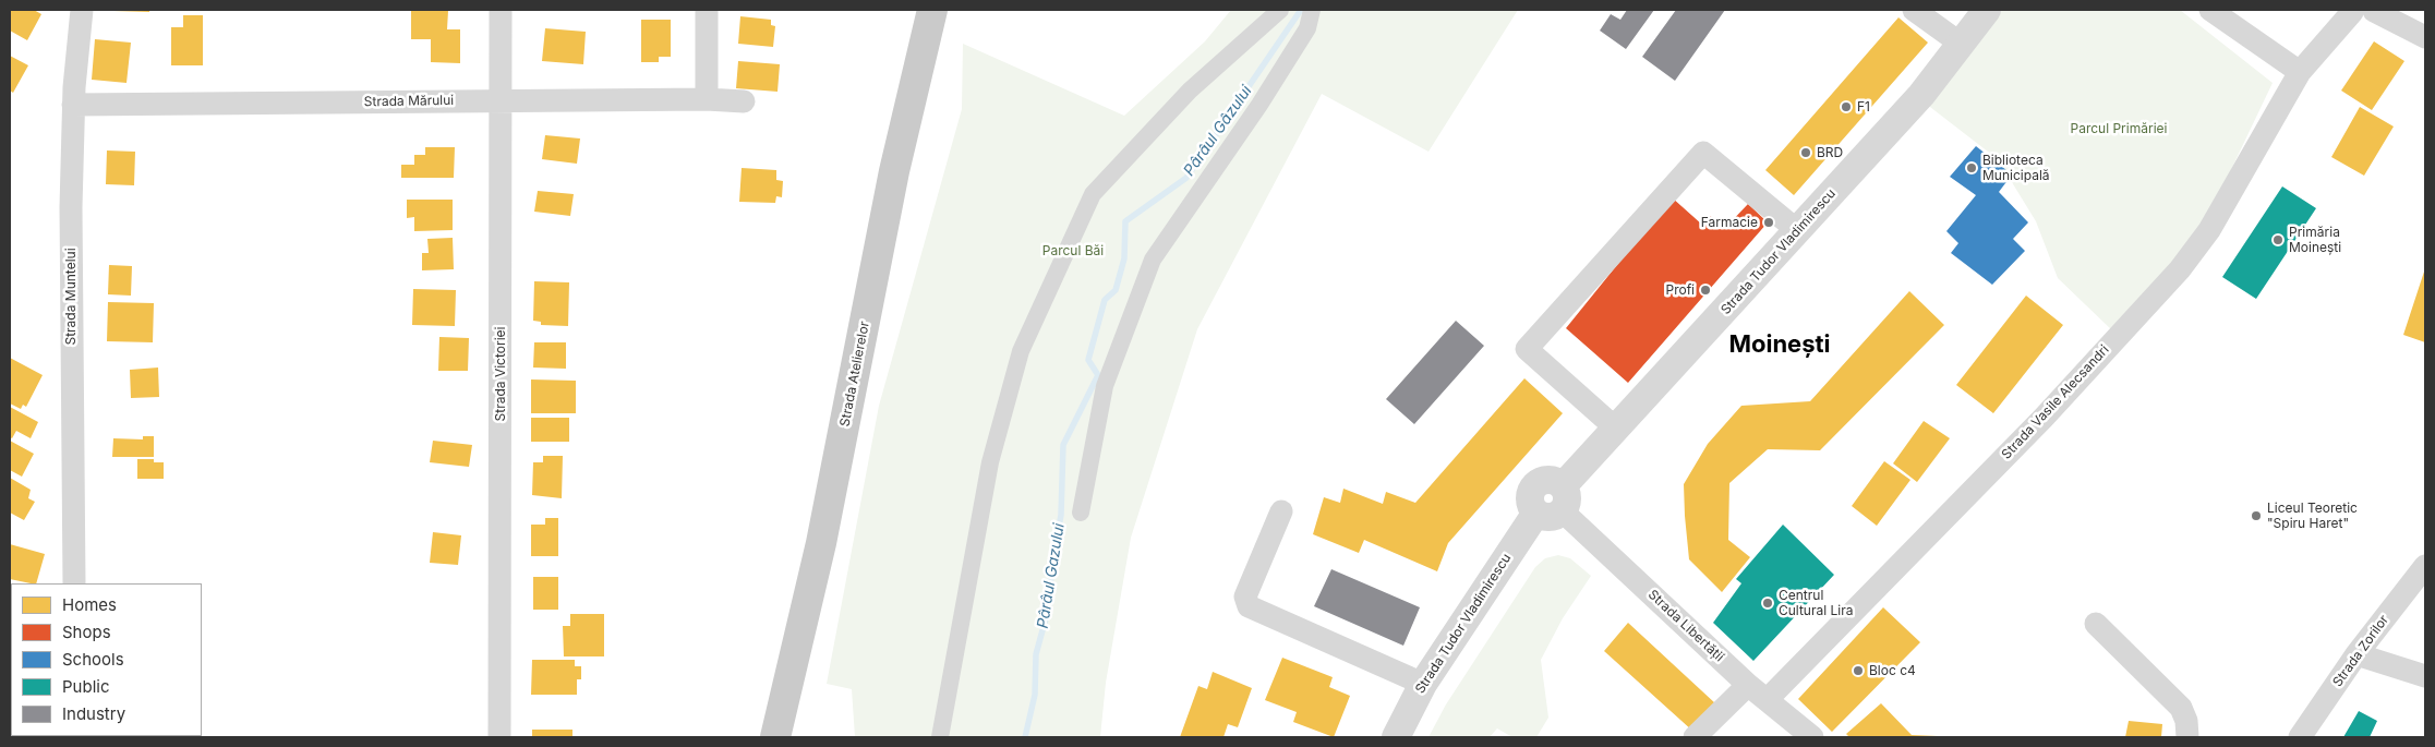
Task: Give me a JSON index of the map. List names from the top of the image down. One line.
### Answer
{"streets":{"main road":["Strada Atelierelor"],"street":["Strada Mărului","Strada Tudor Vladimirescu","Strada Muntelui","Strada Victoriei","Strada Vasile Alecsandri","Strada Libertății","Strada Zorilor"]},"crossings":[["Strada Mărului","Strada Muntelui"],["Strada Mărului","Strada Victoriei"],["Strada Tudor Vladimirescu","Strada Libertății"],["Strada Vasile Alecsandri","Strada Libertății"]],"districts":["Moinești"],"water":["Pârâul Gâzului","Pârâul Gazului"],"parks":["Parcul Primăriei","Parcul Băi"],"places":["F1","BRD","Biblioteca Municipală","Farmacie","Primăria Moinești","Profi","Liceul Teoretic \"Spiru Haret\"","Centrul Cultural Lira","Bloc c4"],"legend":["Homes","Shops","Schools","Public","Industry"]}
